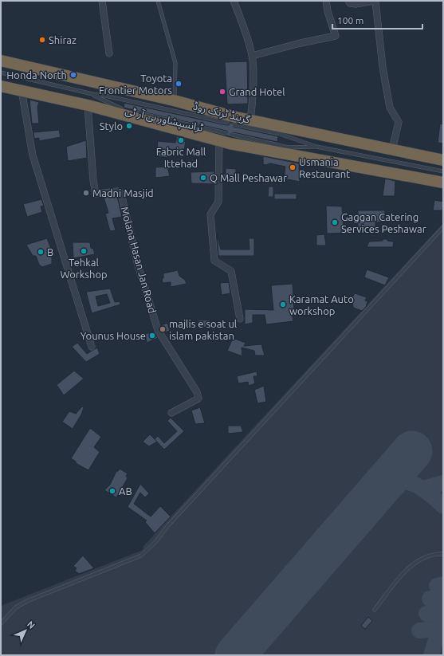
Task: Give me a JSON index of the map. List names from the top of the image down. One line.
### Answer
{"streets":{"highway":["گرینڈ ٹرنک روڈ"],"street":["Molana Hasan Jan Road"],"lane":["ٹرانسپشاور بی آر ٹی"]},"places":["Shiraz","Honda North","Toyota Frontier Motors","Grand Hotel","Stylo","Fabric Mall Ittehad","Usmania Restaurant","Q Mall Peshawar","Madni Masjid","Gaggan Catering Services Peshawar","Tehkal Workshop","B","Karamat Auto workshop","majlis e soat ul islam pakistan","Younus House","AB"],"scale_bar":"100 m","north":"top right"}
